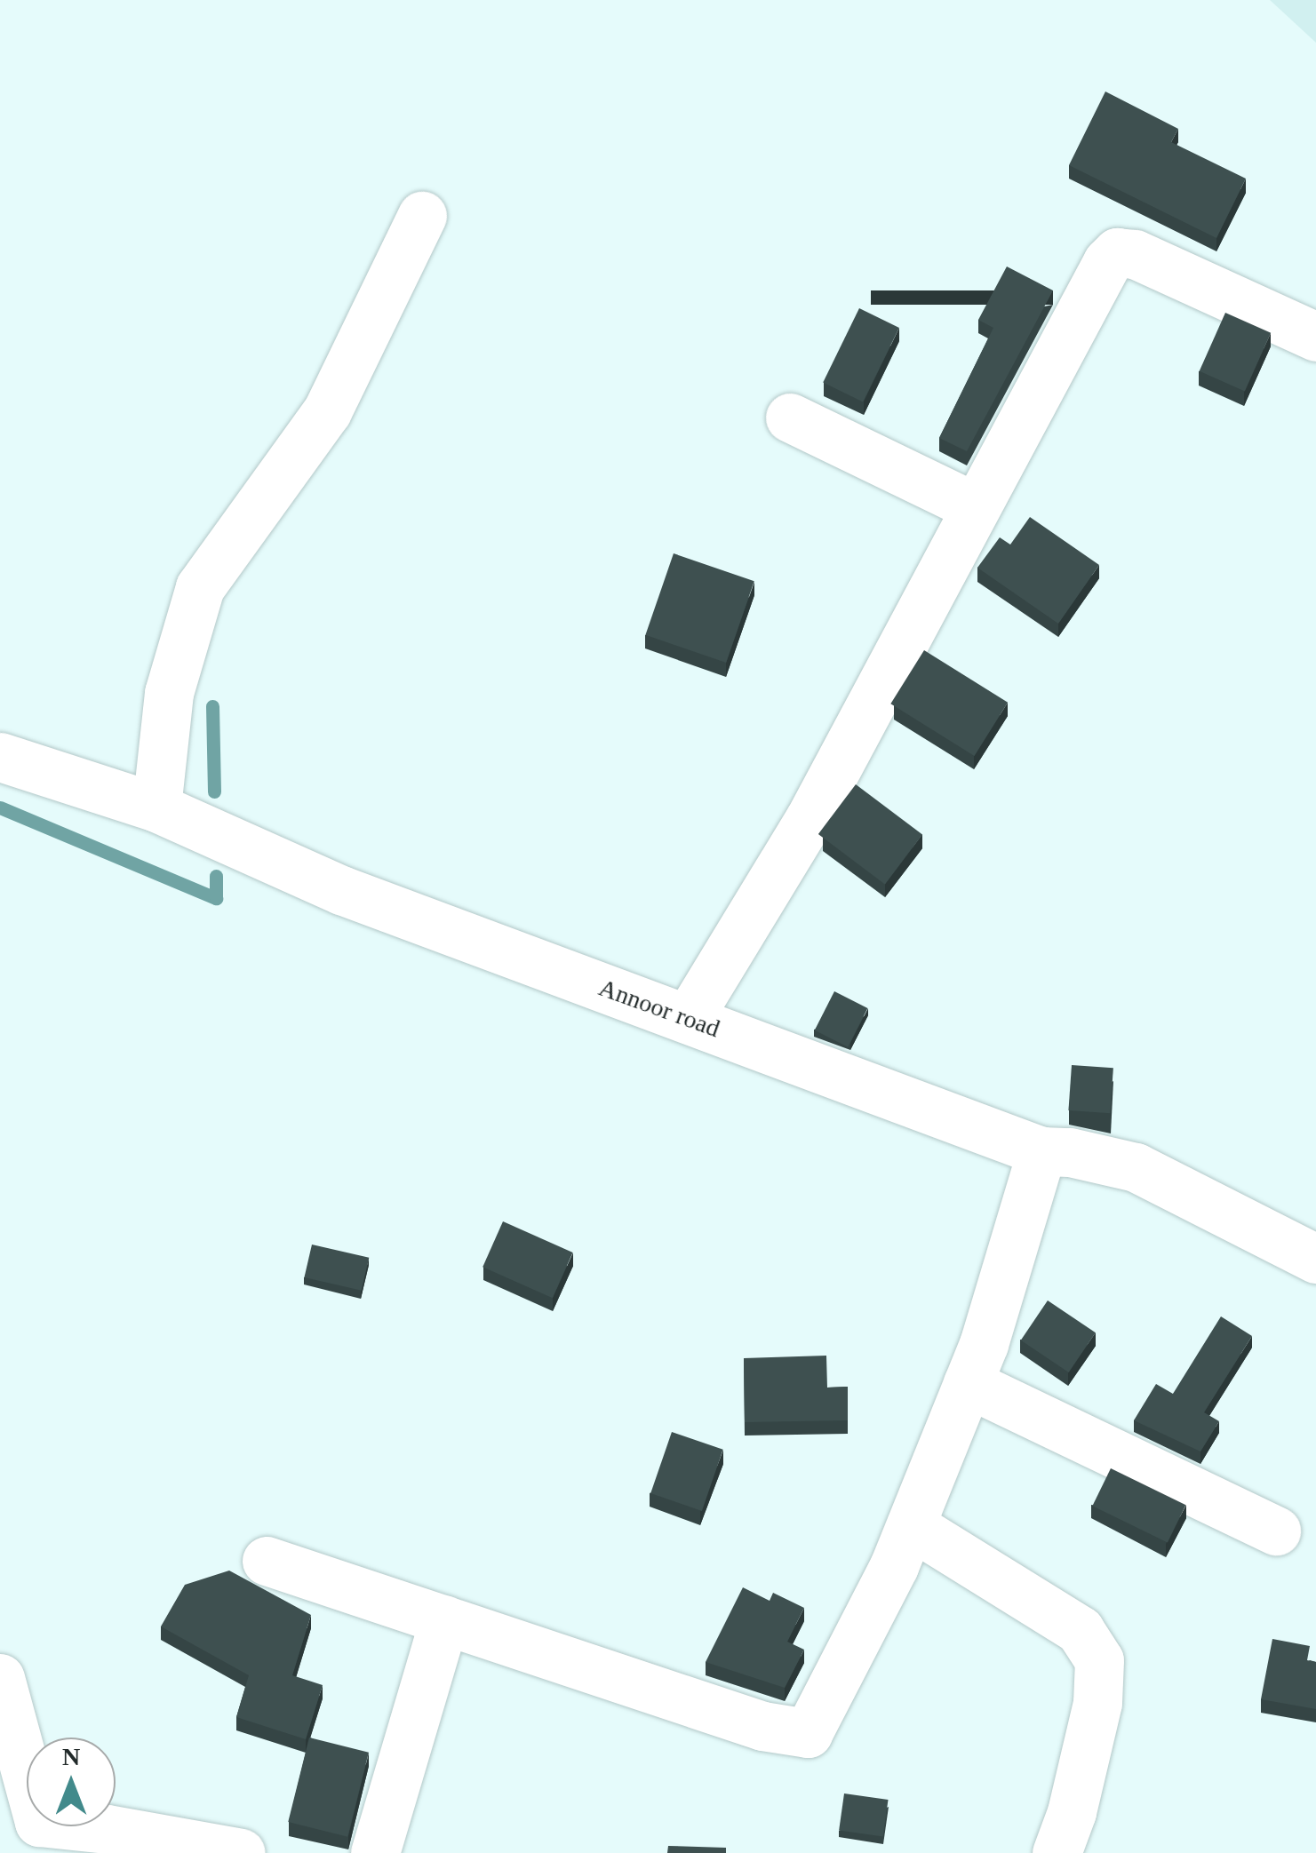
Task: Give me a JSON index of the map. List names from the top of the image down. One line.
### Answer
{"streets":{"street":["Annoor road"]},"north":"top"}
